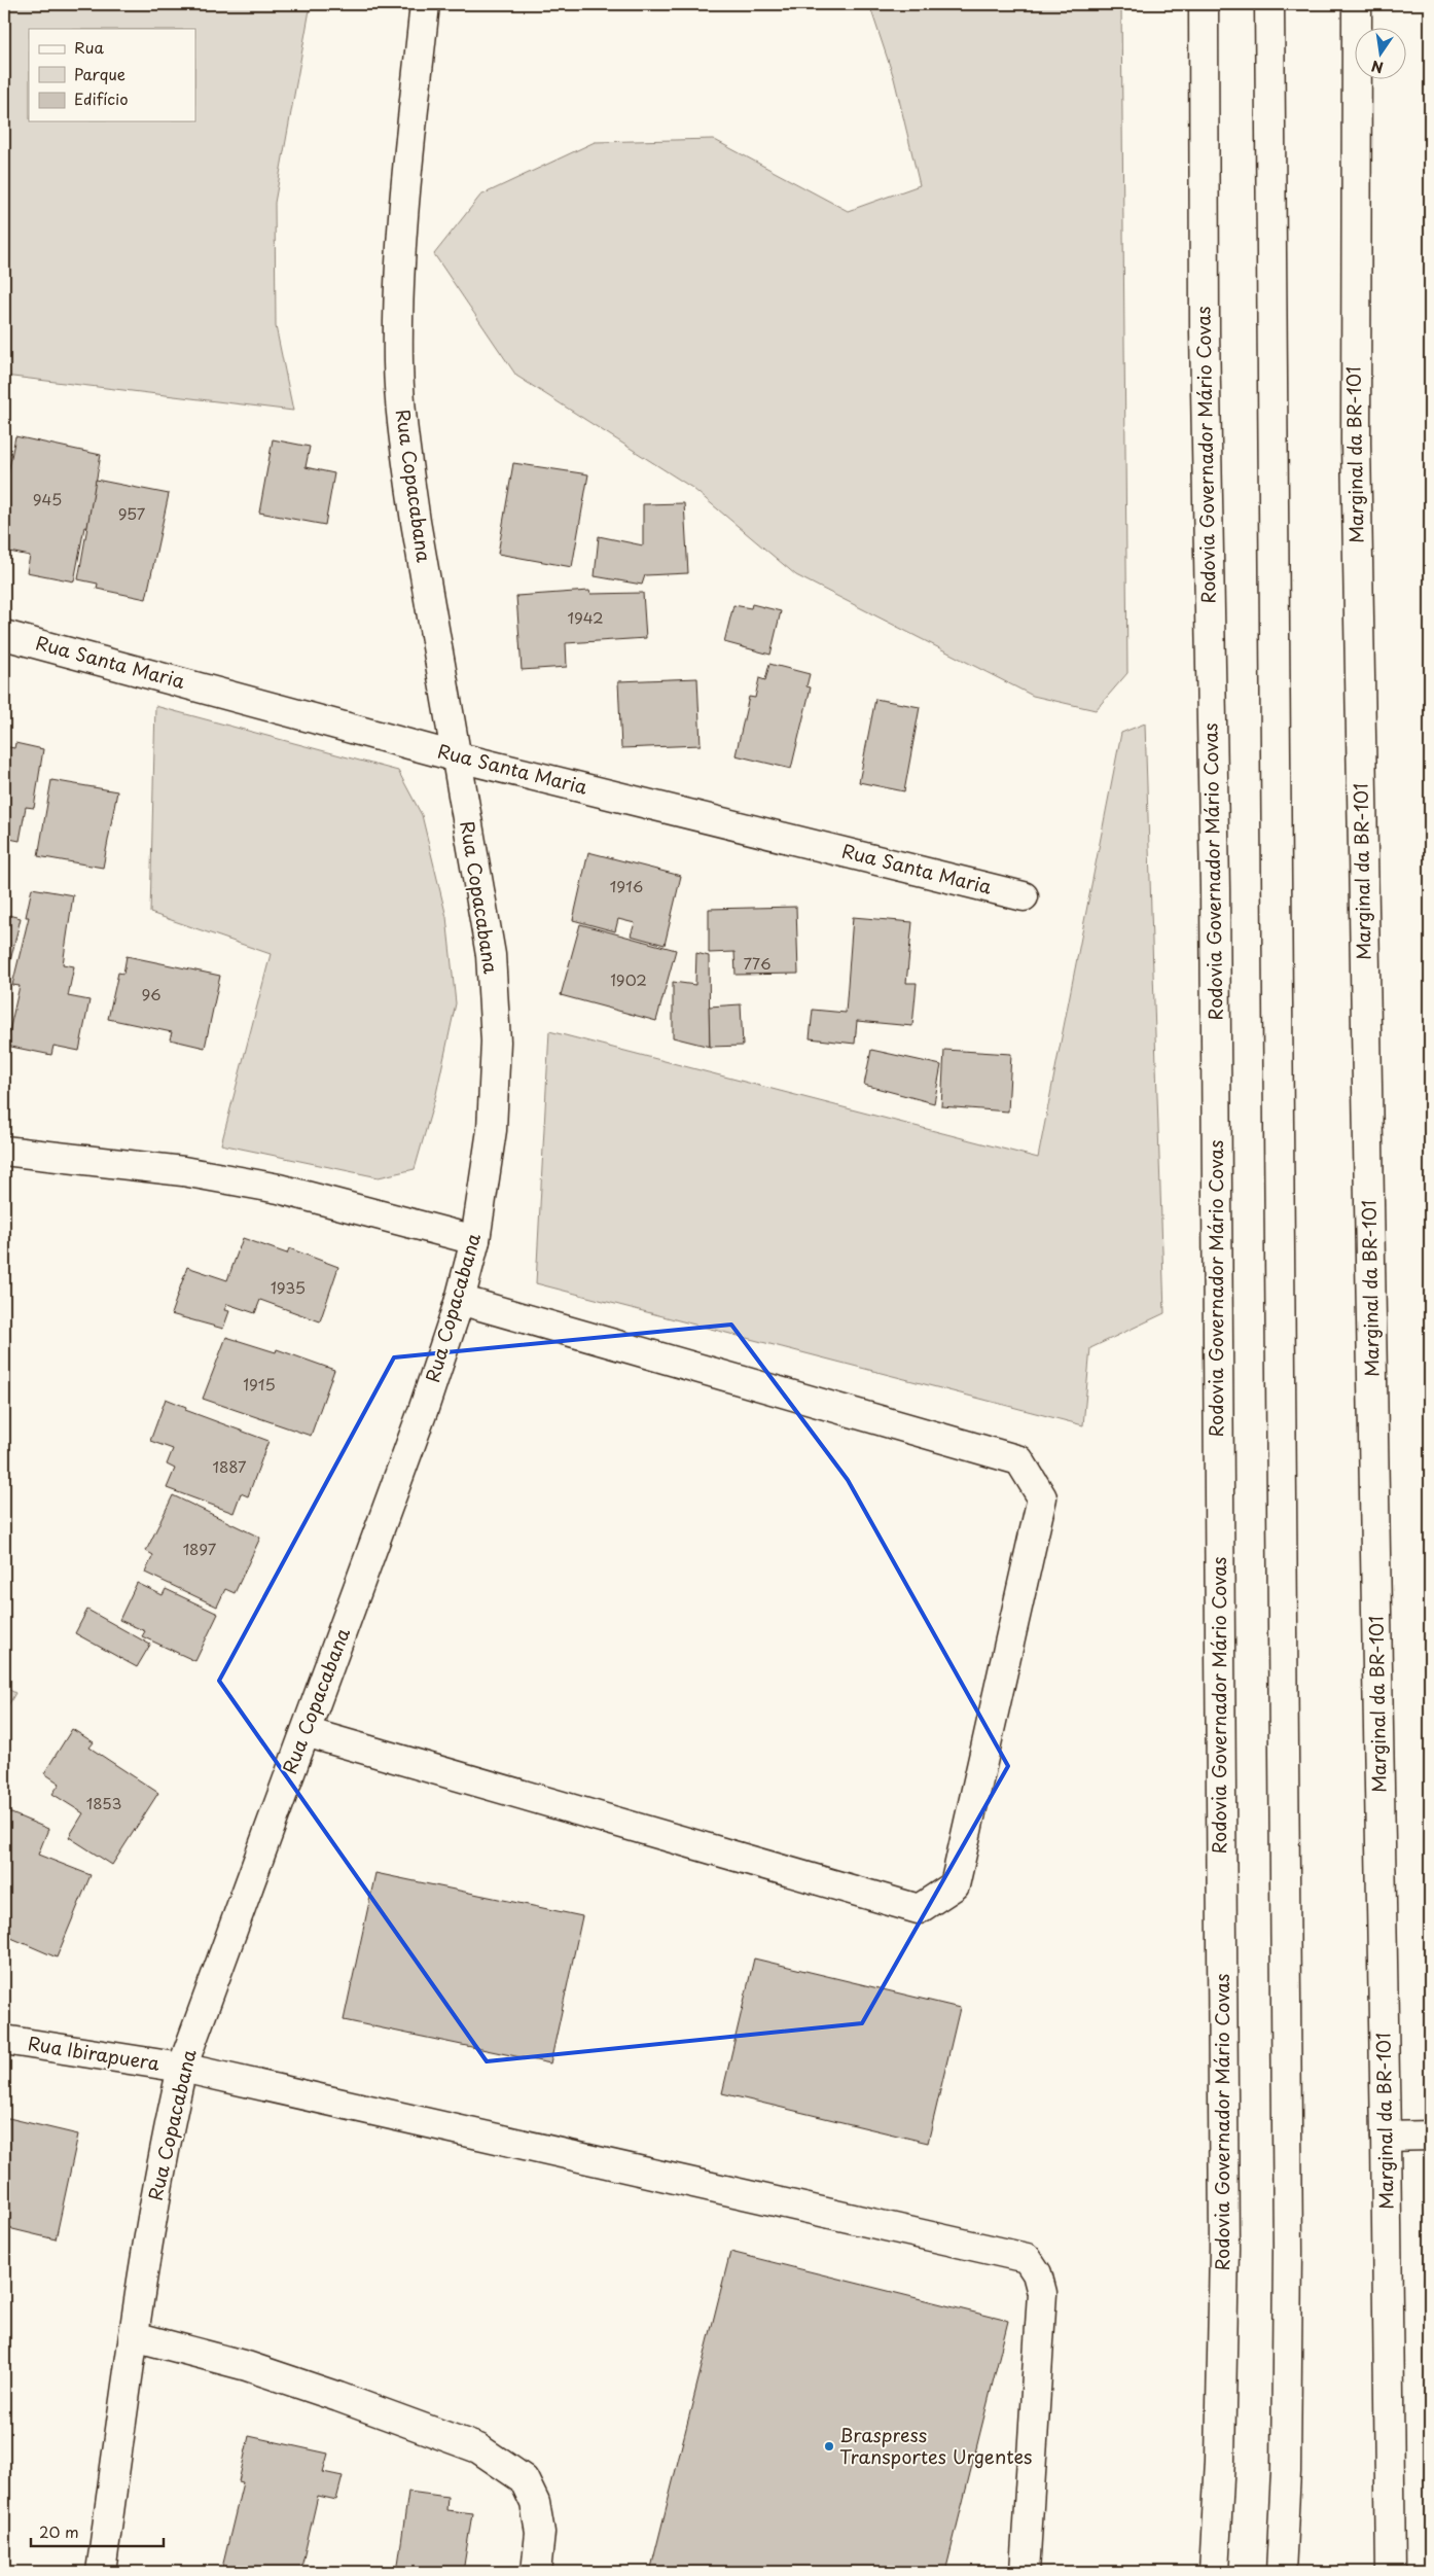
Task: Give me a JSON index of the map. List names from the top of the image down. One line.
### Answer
{"streets":{"main road":["Rodovia Governador Mário Covas","Marginal da BR-101","Rua Copacabana","Rua Santa Maria","Rua Ibirapuera"]},"crossings":[["Rua Copacabana","Rua Santa Maria"],["Rua Copacabana","Rua Ibirapuera"]],"places":["Braspress Transportes Urgentes"],"house_numbers":["945","957","1942","1916","776","1902","96","1935","1915","1887","1897","1853"],"legend":["Rua","Parque","Edifício"],"scale_bar":"20 m","north":"bottom"}
